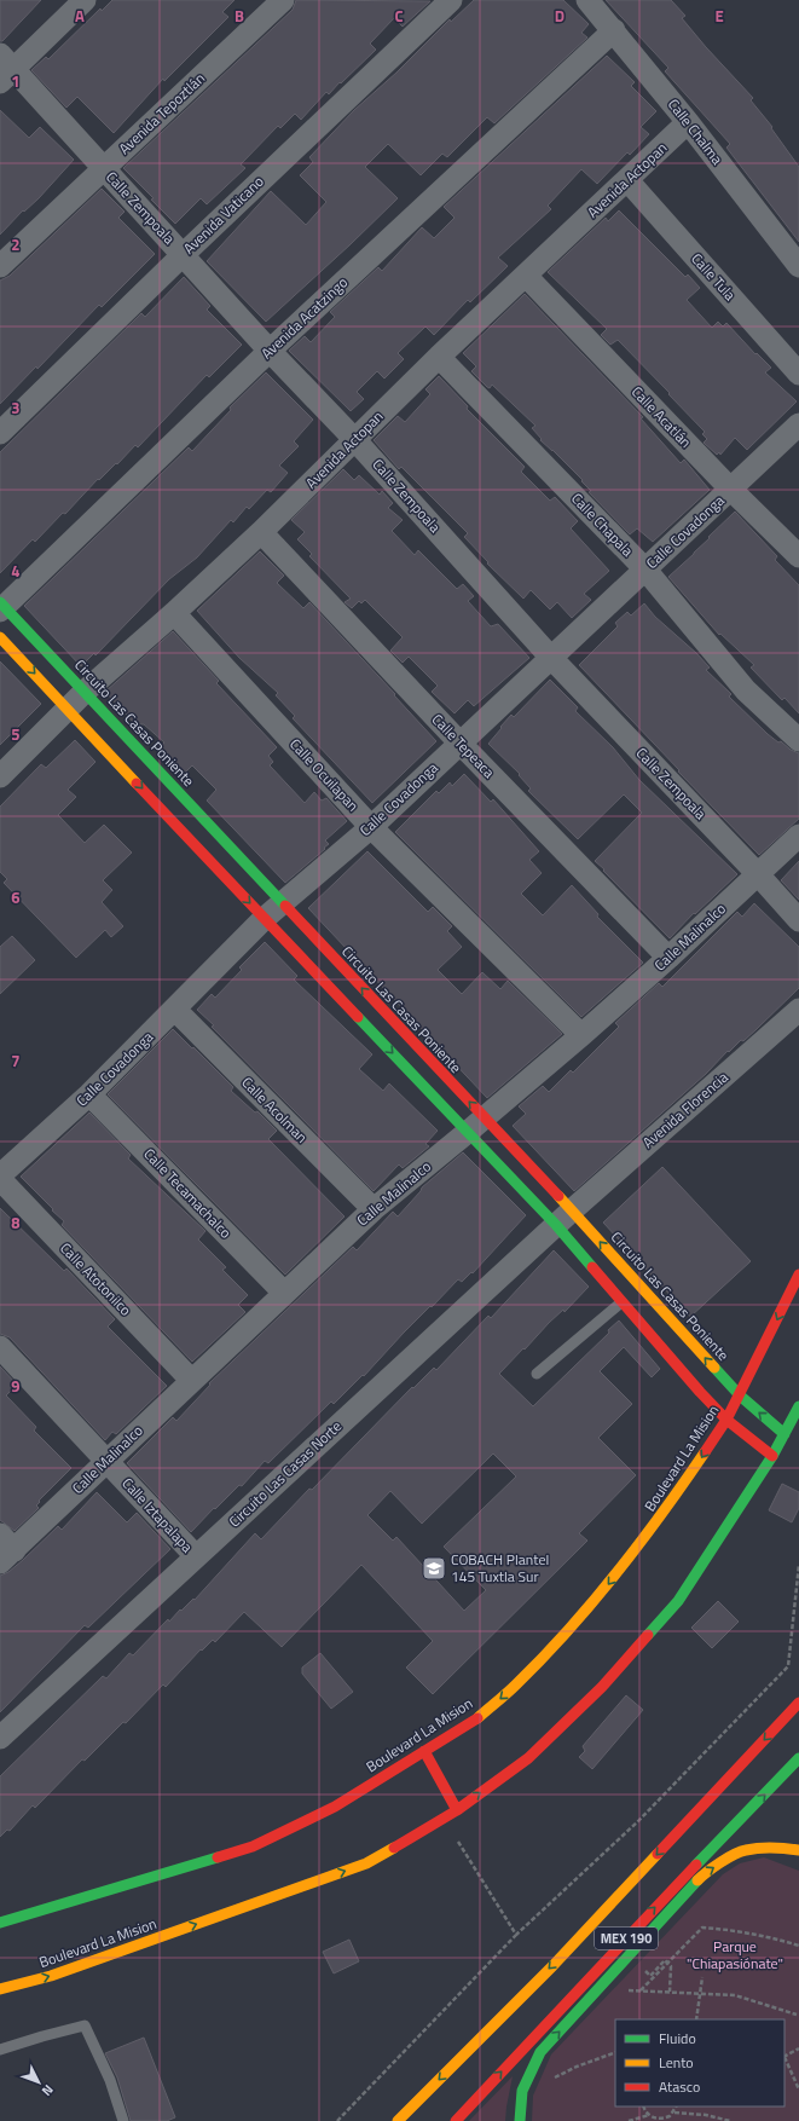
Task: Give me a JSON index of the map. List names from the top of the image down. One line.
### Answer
{"streets":{"main road":["Circuito Las Casas Poniente","Boulevard La Mision","MEX 190"],"street":["Avenida Tepoztlán","Calle Chalma","Avenida Actopan","Calle Zempoala","Avenida Vaticano","Calle Tula","Avenida Acatzingo","Calle Acatlán","Calle Chapala","Calle Covadonga","Calle Tepeaca","Calle Ocuilapan","Calle Malinalco","Calle Acolman","Avenida Florencia","Calle Tecamachalco","Calle Atotonilco","Circuito Las Casas Norte","Calle Iztapalapa"]},"crossings":[["Avenida Tepoztlán","Calle Zempoala"],["Calle Chalma","Avenida Actopan"],["Calle Chalma","Avenida Acatzingo"],["Avenida Actopan","Calle Zempoala"],["Avenida Actopan","Calle Tula"],["Avenida Actopan","Calle Acatlán"],["Avenida Actopan","Calle Chapala"],["Avenida Actopan","Circuito Las Casas Poniente"],["Avenida Actopan","Calle Tepeaca"],["Avenida Actopan","Calle Ocuilapan"],["Calle Zempoala","Avenida Vaticano"],["Calle Zempoala","Avenida Acatzingo"],["Calle Zempoala","Calle Covadonga"],["Calle Zempoala","Calle Malinalco"],["Avenida Acatzingo","Circuito Las Casas Poniente"],["Calle Acatlán","Calle Covadonga"],["Calle Chapala","Calle Covadonga"],["Calle Covadonga","Circuito Las Casas Poniente"],["Calle Covadonga","Calle Tepeaca"],["Calle Covadonga","Calle Ocuilapan"],["Calle Covadonga","Calle Acolman"],["Calle Covadonga","Calle Tecamachalco"],["Circuito Las Casas Poniente","Calle Malinalco"],["Circuito Las Casas Poniente","Avenida Florencia"],["Circuito Las Casas Poniente","Boulevard La Mision"],["Circuito Las Casas Poniente","Circuito Las Casas Norte"],["Calle Tepeaca","Calle Malinalco"],["Calle Ocuilapan","Calle Malinalco"],["Calle Malinalco","Calle Acolman"],["Calle Malinalco","Calle Tecamachalco"],["Calle Malinalco","Calle Atotonilco"],["Calle Malinalco","Calle Iztapalapa"],["Avenida Florencia","Circuito Las Casas Norte"],["Circuito Las Casas Norte","Calle Iztapalapa"]],"parks":["Parque \"Chiapasiónate\""],"places":{"school or university":["COBACH Plantel 145 Tuxtla Sur"]},"legend":["Fluido","Lento","Atasco"],"north":"bottom right","grid":{"columns":["A","B","C","D","E"],"rows":["1","2","3","4","5","6","7","8","9"]}}
